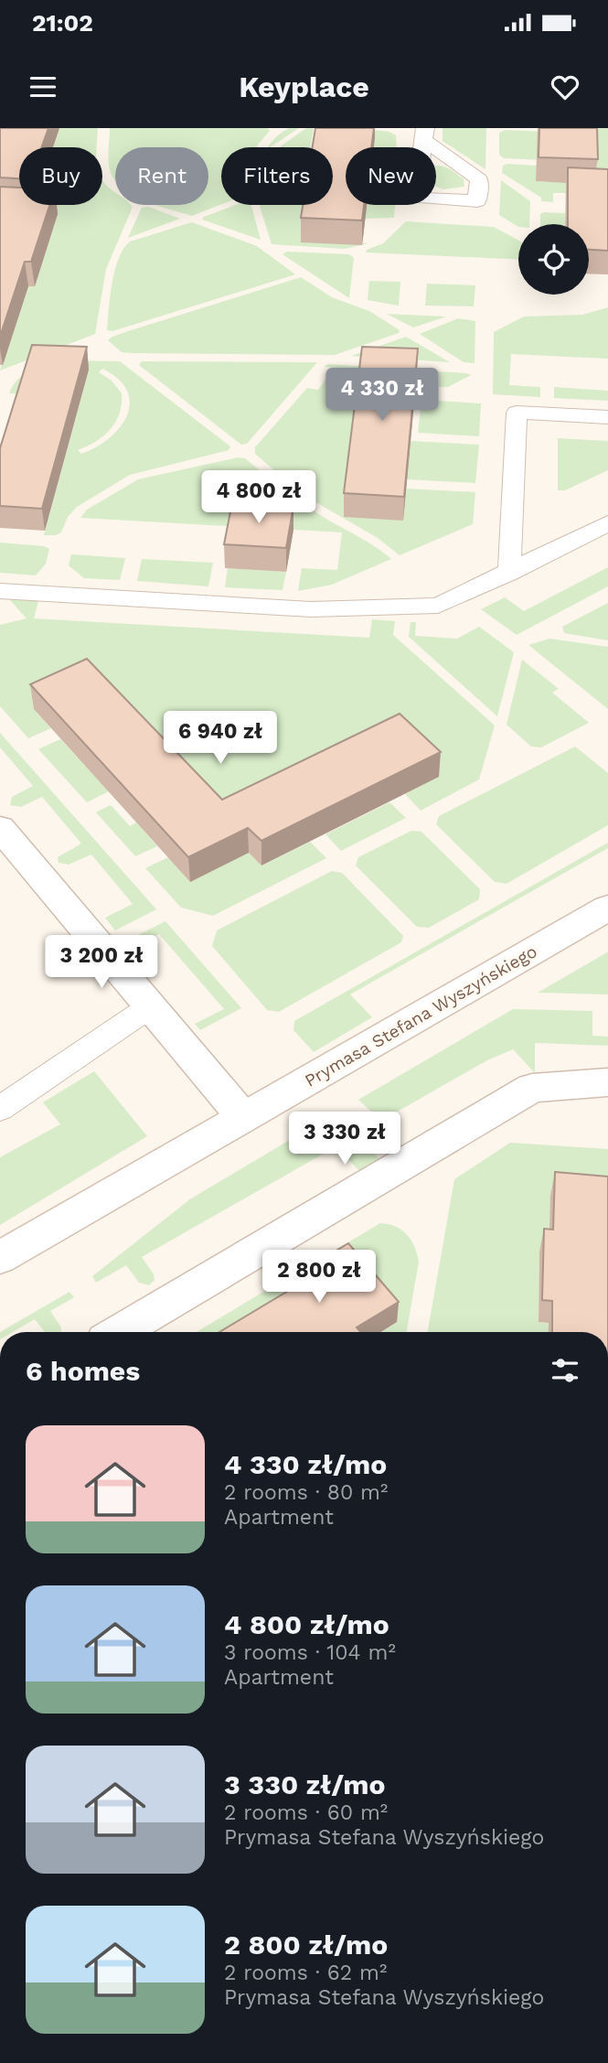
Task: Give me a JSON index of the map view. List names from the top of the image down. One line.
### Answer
{"streets":{"street":["Prymasa Stefana Wyszyńskiego"]},"page":{"status":"21:02","header":"Keyplace","chip":["Buy","Rent","Filters","New"],"price":["4 330 zł","4 800 zł","6 940 zł","3 200 zł","3 330 zł","2 800 zł"],"heading":"6 homes","list":[{"name":"4 330 zł/mo","note":"2 rooms · 80 m² · Apartment"},{"name":"4 800 zł/mo","note":"3 rooms · 104 m² · Apartment"},{"name":"3 330 zł/mo","note":"2 rooms · 60 m² · Prymasa Stefana Wyszyńskiego"},{"name":"2 800 zł/mo","note":"2 rooms · 62 m² · Prymasa Stefana Wyszyńskiego"}]}}
